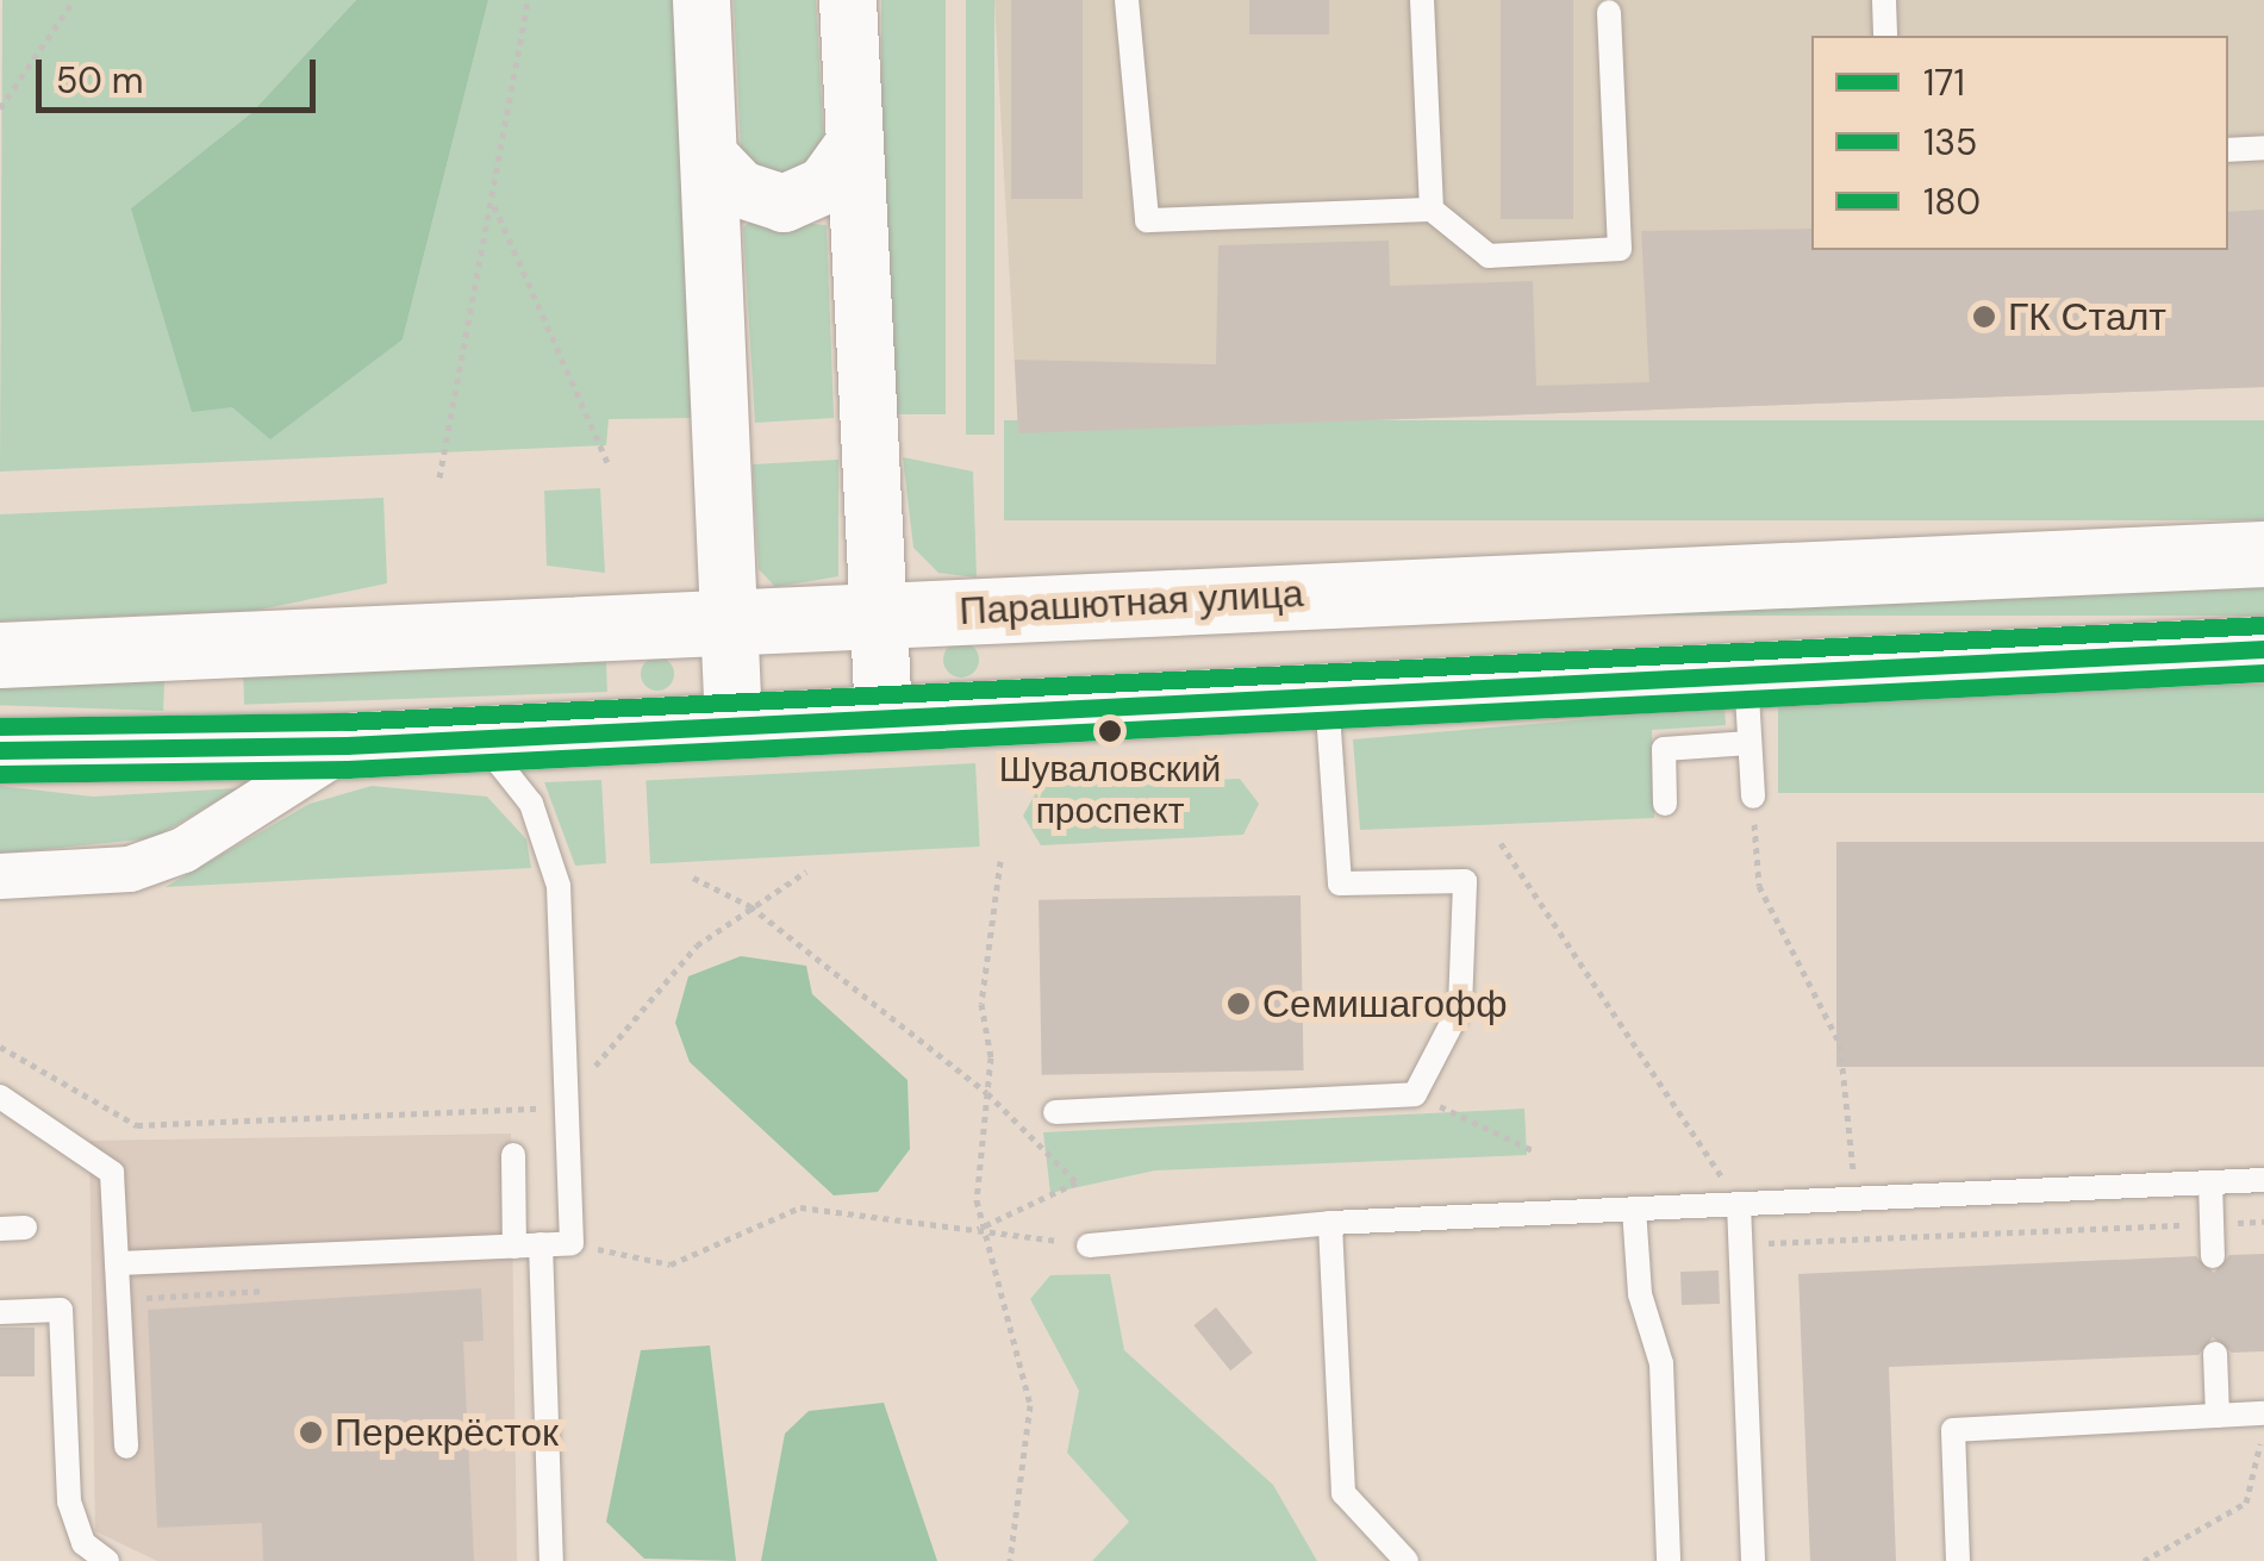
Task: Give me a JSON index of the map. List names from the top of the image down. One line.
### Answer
{"streets":{"main road":["Парашютная улица"]},"places":["ГК Сталт","Шуваловский проспект","Семишагофф","Перекрёсток"],"lines":["transit line 180","transit line 171","transit line 135"],"legend":["171","135","180"],"scale_bar":"50 m"}
